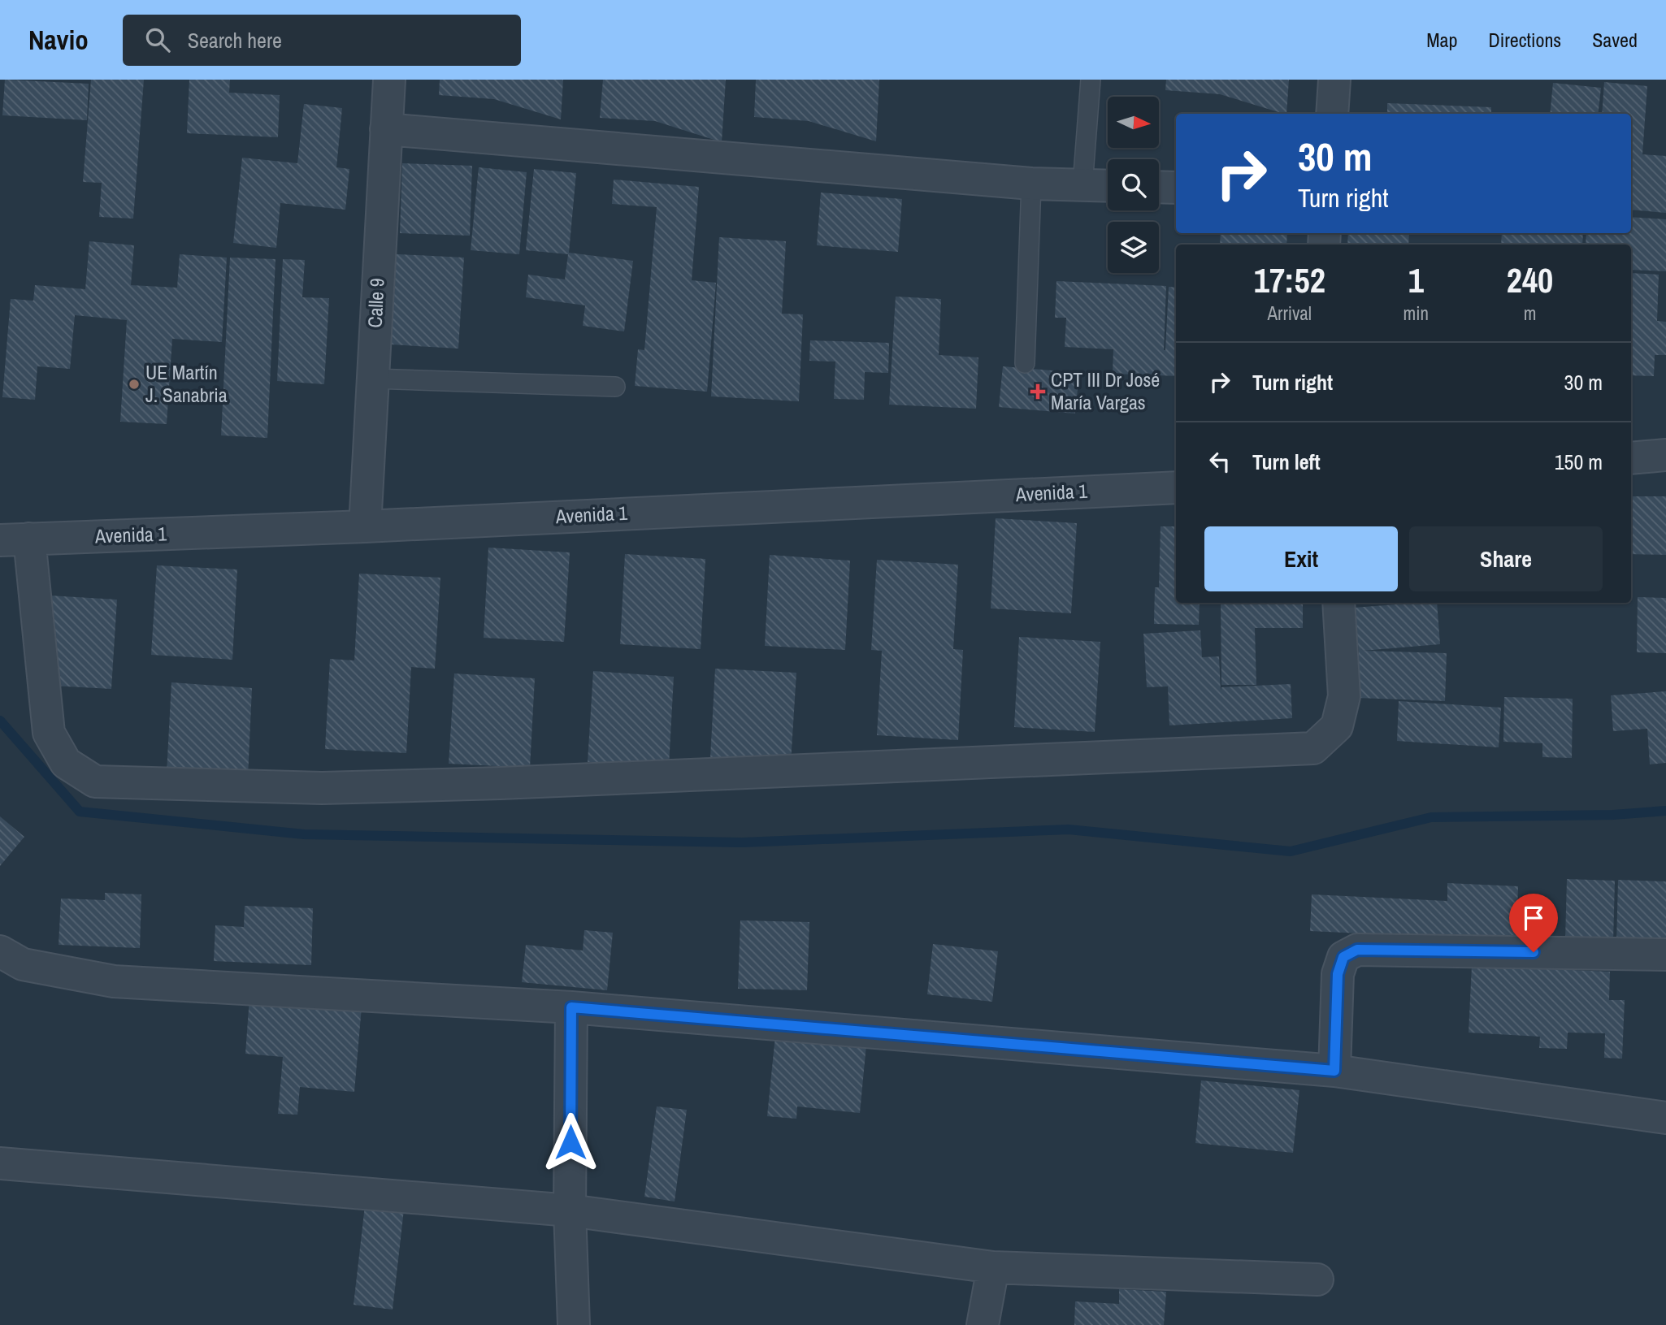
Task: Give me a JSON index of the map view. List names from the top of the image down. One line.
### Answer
{"streets":{"street":["Calle 9","Avenida 1"]},"crossings":[["Calle 9","Avenida 1"]],"places":{"other":["UE Martín J. Sanabria"],"health":["CPT III Dr José María Vargas"]},"north":"right","page":{"header":"Navio","search":"Search here","nav":["Map","Directions","Saved"],"turn":["30 m","Turn right"],"eta":["17:52","Arrival","1","min","240","m"],"list":[{"name":"Turn right","value":"30 m"},{"name":"Turn left","value":"150 m"}],"buttons":["Exit","Share"]}}
